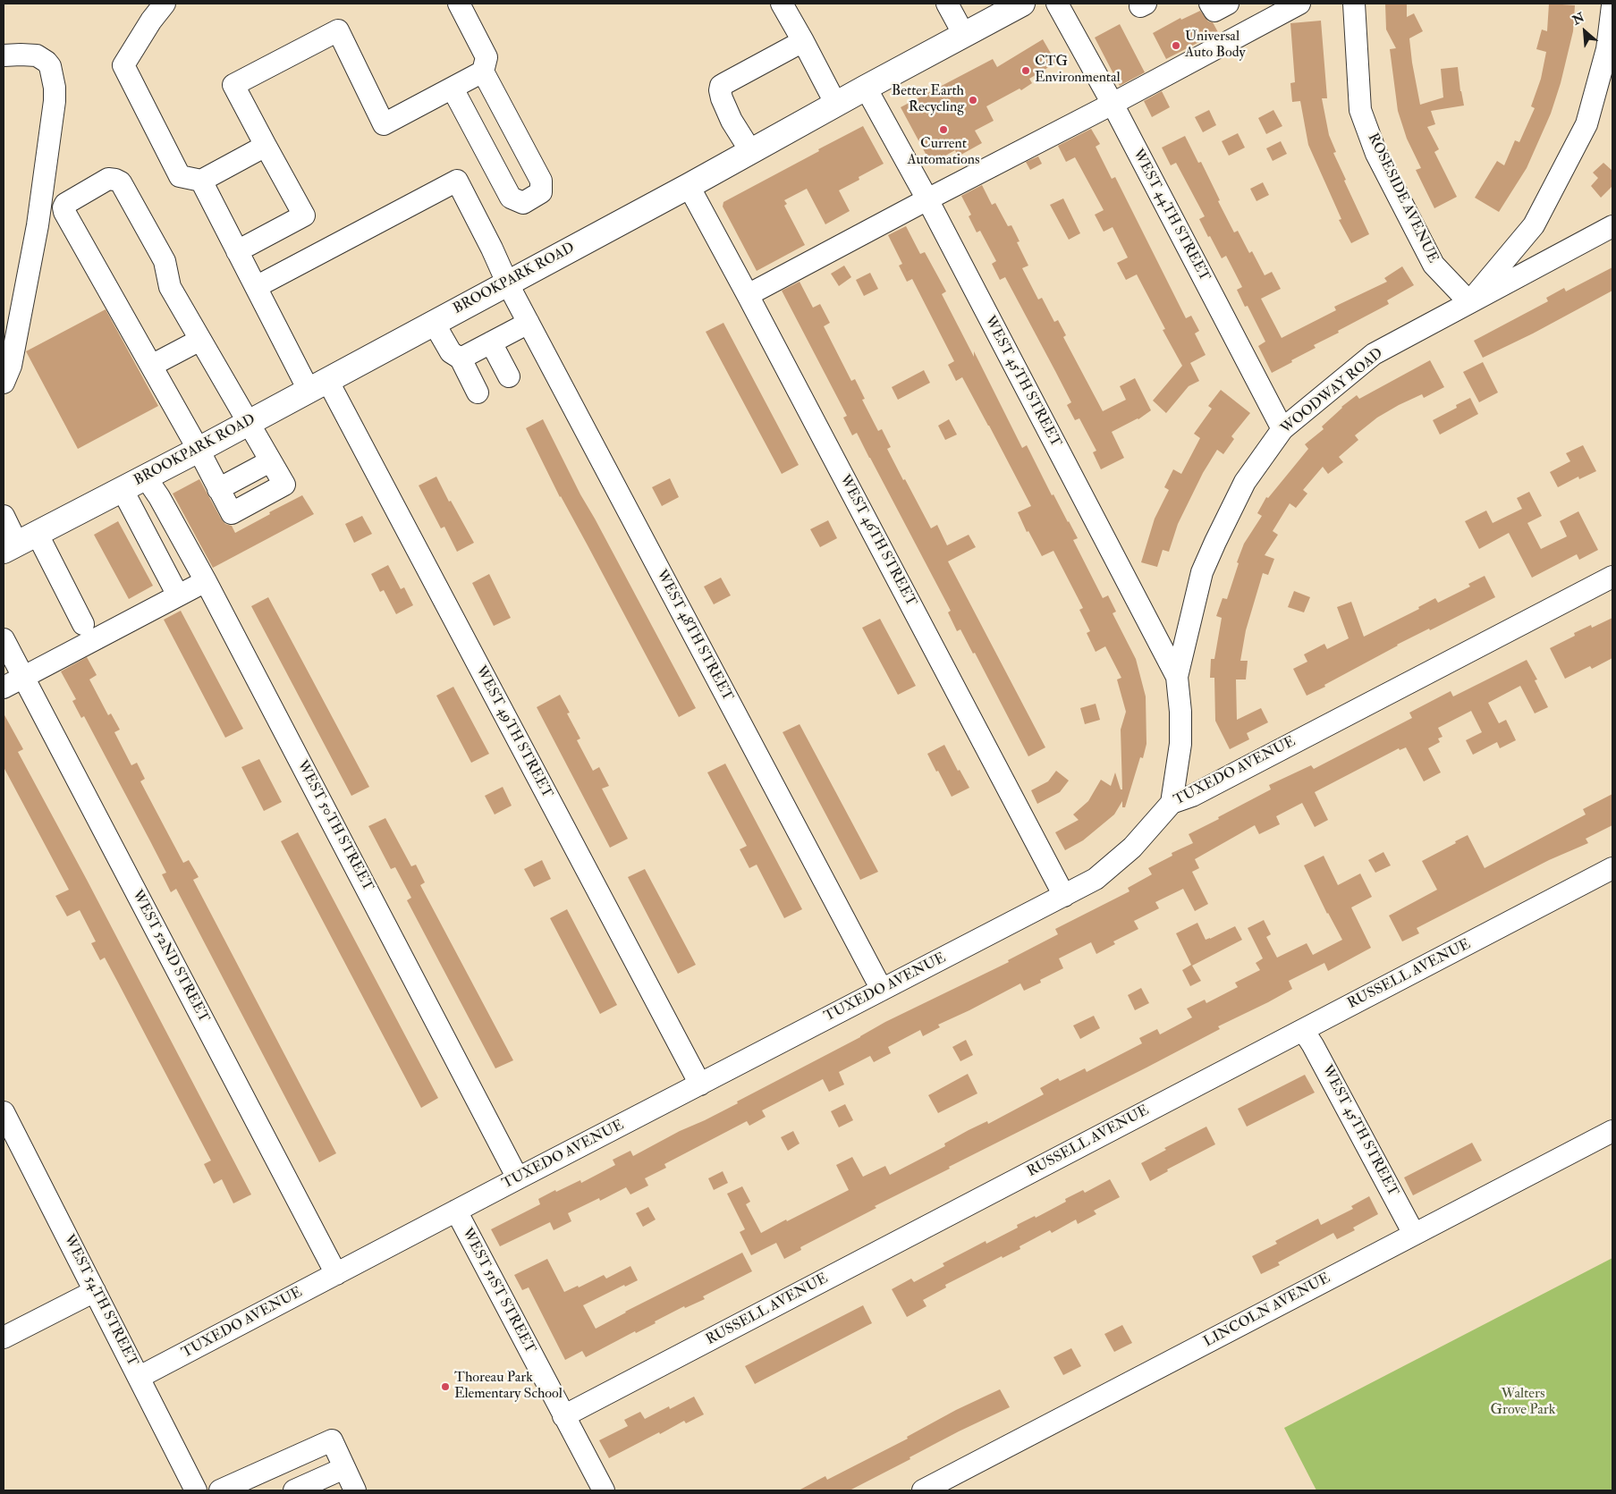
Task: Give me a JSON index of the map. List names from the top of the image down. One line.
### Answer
{"streets":{"main road":["BROOKPARK ROAD"],"street":["ROSESIDE AVENUE","WEST 44TH STREET","WEST 45TH STREET","WOODWAY ROAD","WEST 46TH STREET","WEST 48TH STREET","WEST 49TH STREET","TUXEDO AVENUE","WEST 50TH STREET","WEST 52ND STREET","RUSSELL AVENUE","WEST 51ST STREET","WEST 54TH STREET","LINCOLN AVENUE"]},"crossings":[["ROSESIDE AVENUE","WOODWAY ROAD"],["WEST 44TH STREET","WOODWAY ROAD"],["BROOKPARK ROAD","WEST 45TH STREET"],["BROOKPARK ROAD","WEST 46TH STREET"],["BROOKPARK ROAD","WEST 48TH STREET"],["BROOKPARK ROAD","WEST 49TH STREET"],["BROOKPARK ROAD","WEST 50TH STREET"],["WEST 45TH STREET","WOODWAY ROAD"],["WEST 45TH STREET","RUSSELL AVENUE"],["WEST 45TH STREET","LINCOLN AVENUE"],["WOODWAY ROAD","TUXEDO AVENUE"],["WEST 46TH STREET","TUXEDO AVENUE"],["WEST 48TH STREET","WEST 49TH STREET"],["WEST 48TH STREET","TUXEDO AVENUE"],["WEST 49TH STREET","TUXEDO AVENUE"],["TUXEDO AVENUE","WEST 50TH STREET"],["TUXEDO AVENUE","WEST 52ND STREET"],["TUXEDO AVENUE","WEST 51ST STREET"],["TUXEDO AVENUE","WEST 54TH STREET"],["RUSSELL AVENUE","WEST 51ST STREET"]],"parks":["Walters Grove Park"],"places":["Universal Auto Body","CTG Environmental","Better Earth Recycling","Current Automations","Thoreau Park Elementary School"],"north":"top left"}
